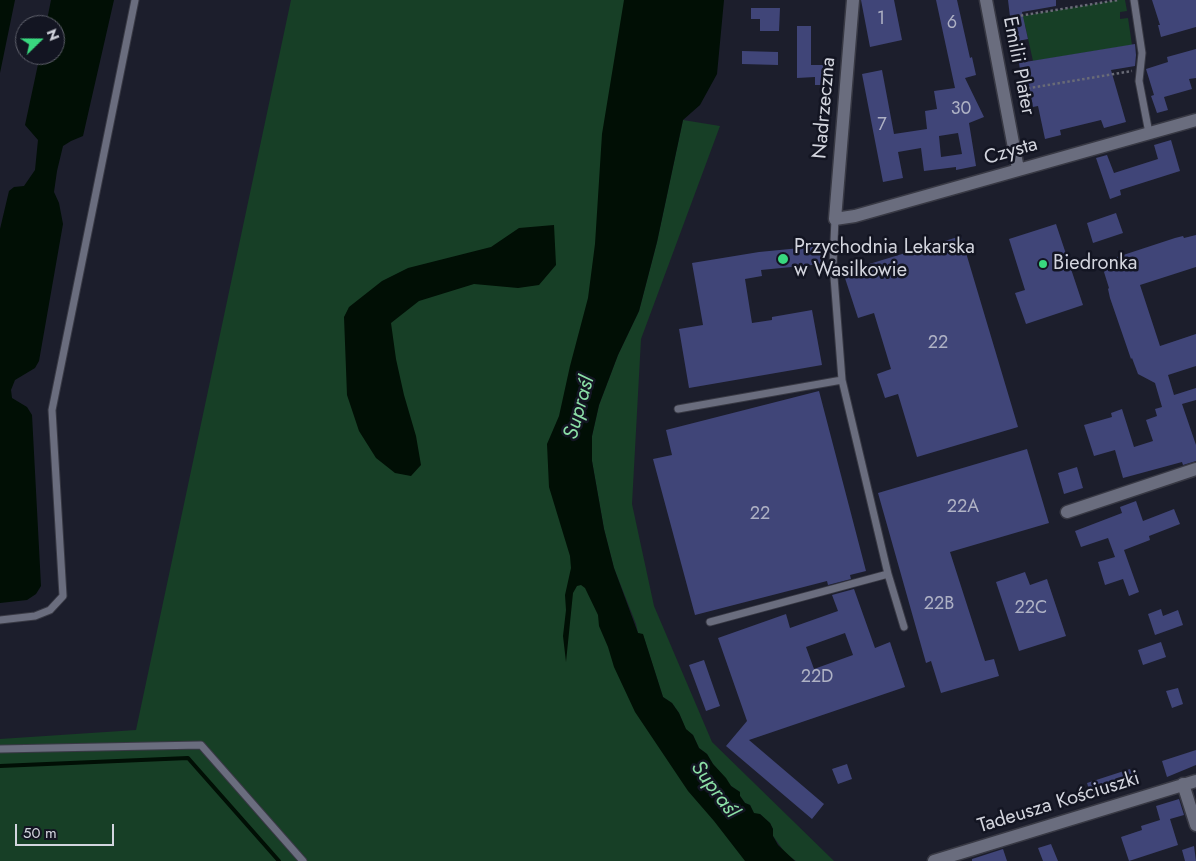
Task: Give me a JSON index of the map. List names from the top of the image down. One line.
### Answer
{"streets":{"street":["Emilii Plater","Nadrzeczna","Czysta","Tadeusza Kościuszki"]},"crossings":[["Emilii Plater","Czysta"],["Nadrzeczna","Czysta"]],"water":["Supraśl"],"places":["Przychodnia Lekarska w Wasilkowie","Biedronka"],"house_numbers":["1","6","30","7","22","22A","22","22B","22C","22D"],"scale_bar":"50 m","north":"right"}
